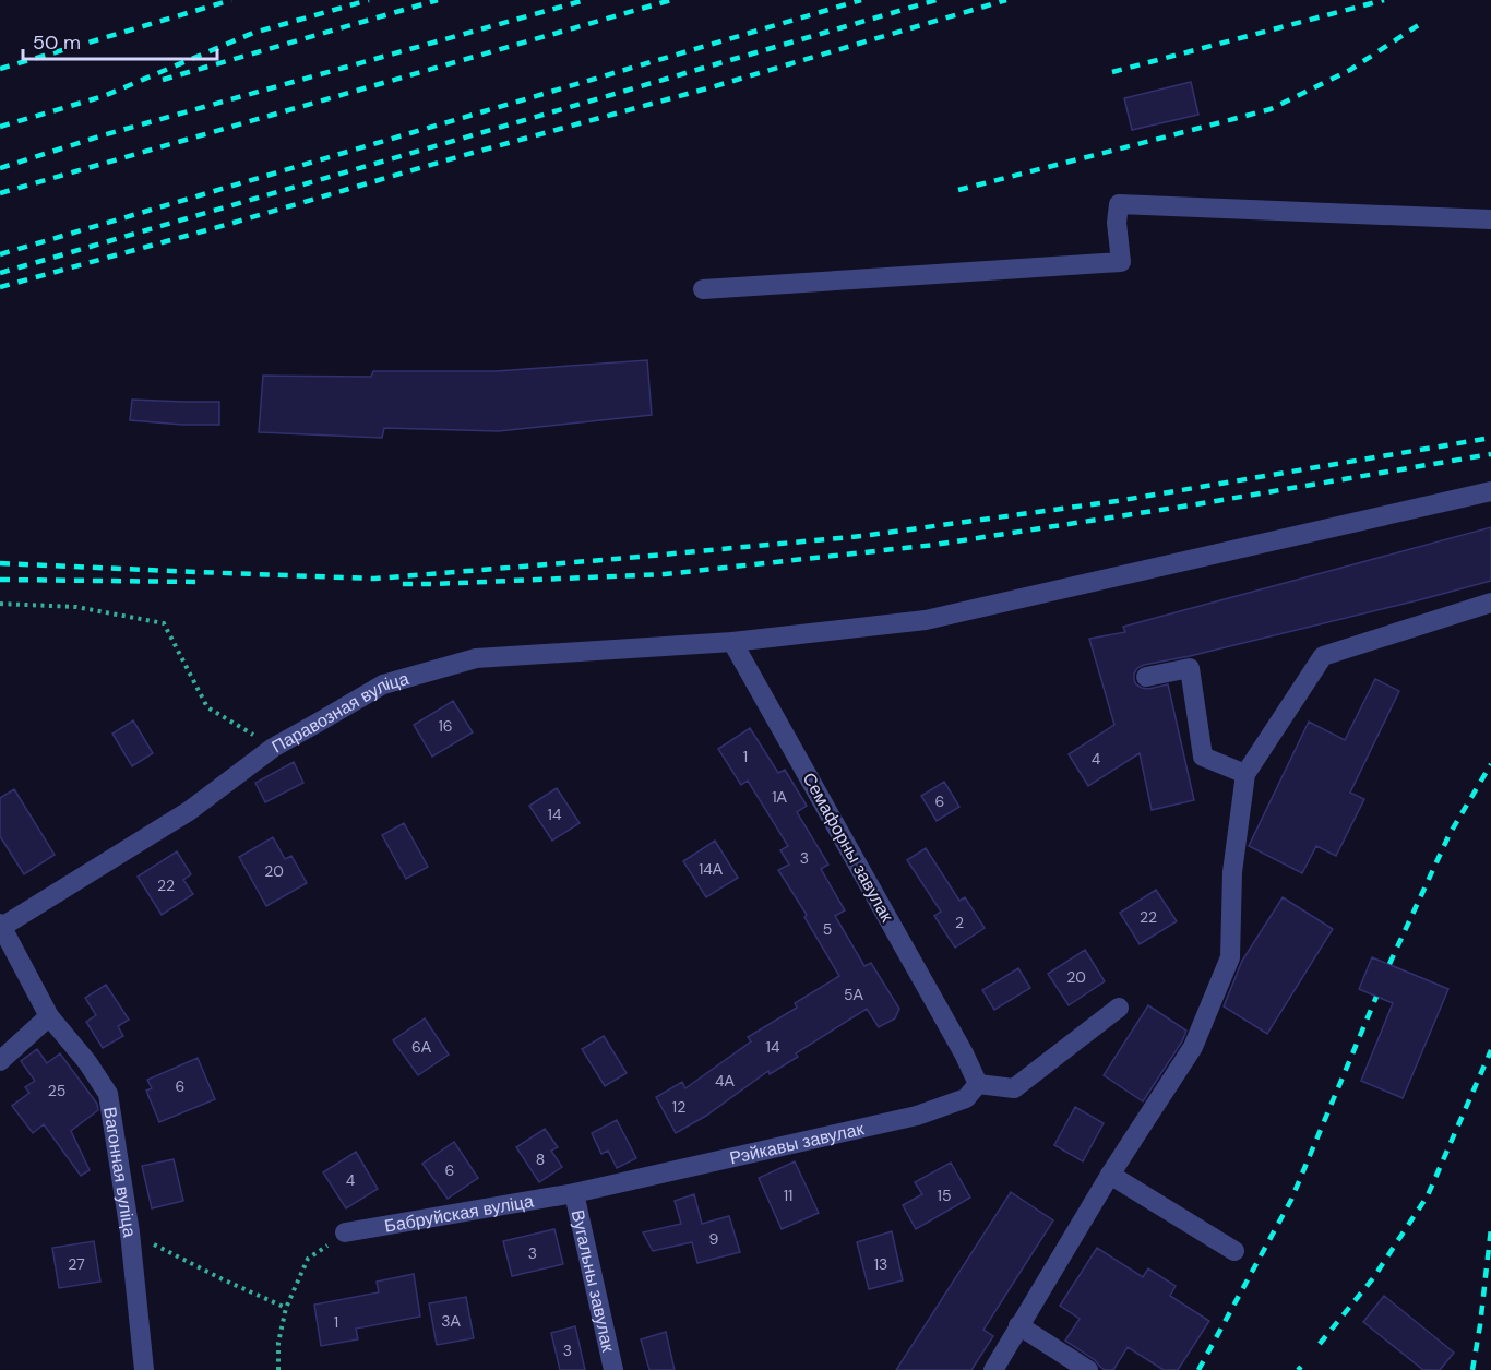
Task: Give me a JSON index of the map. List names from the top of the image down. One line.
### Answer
{"streets":{"street":["Паравозная вуліца","Семафорны завулак","Рэйкавы завулак","Вагонная вуліца","Бабруйская вуліца","Вугальны завулак"]},"crossings":[["Паравозная вуліца","Семафорны завулак"],["Паравозная вуліца","Вагонная вуліца"],["Семафорны завулак","Рэйкавы завулак"],["Рэйкавы завулак","Бабруйская вуліца"],["Рэйкавы завулак","Вугальны завулак"],["Бабруйская вуліца","Вугальны завулак"]],"house_numbers":["16","1","4","1А","6","14","3","14А","20","22","22","2","5","20","5А","6А","14","4А","6","25","12","8","6","4","11","15","9","3","27","13","3А","1","3"],"scale_bar":"50 m"}
